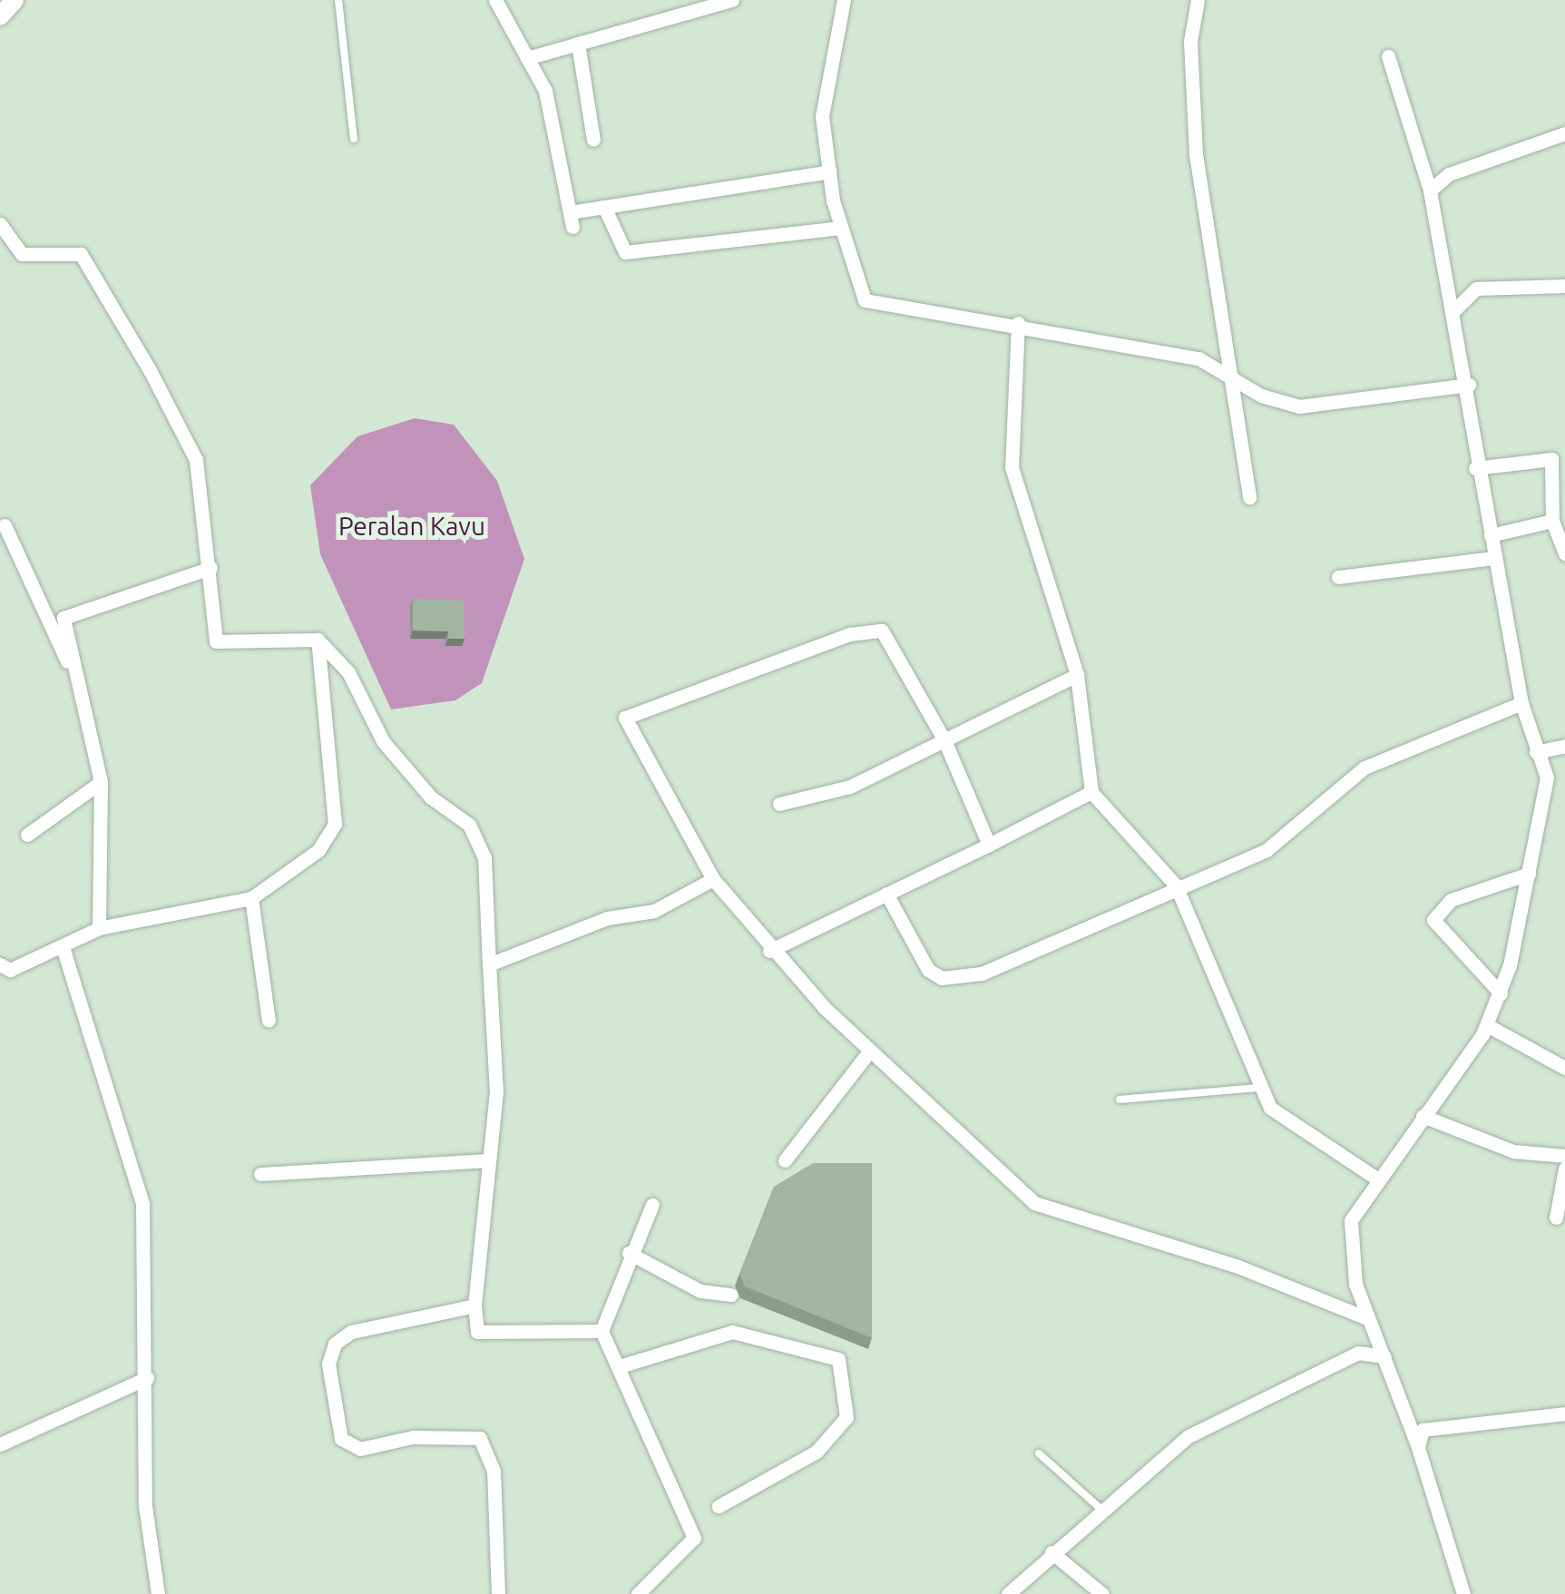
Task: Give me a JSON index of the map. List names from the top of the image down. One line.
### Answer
{"parks":["Peralan Kavu"]}
